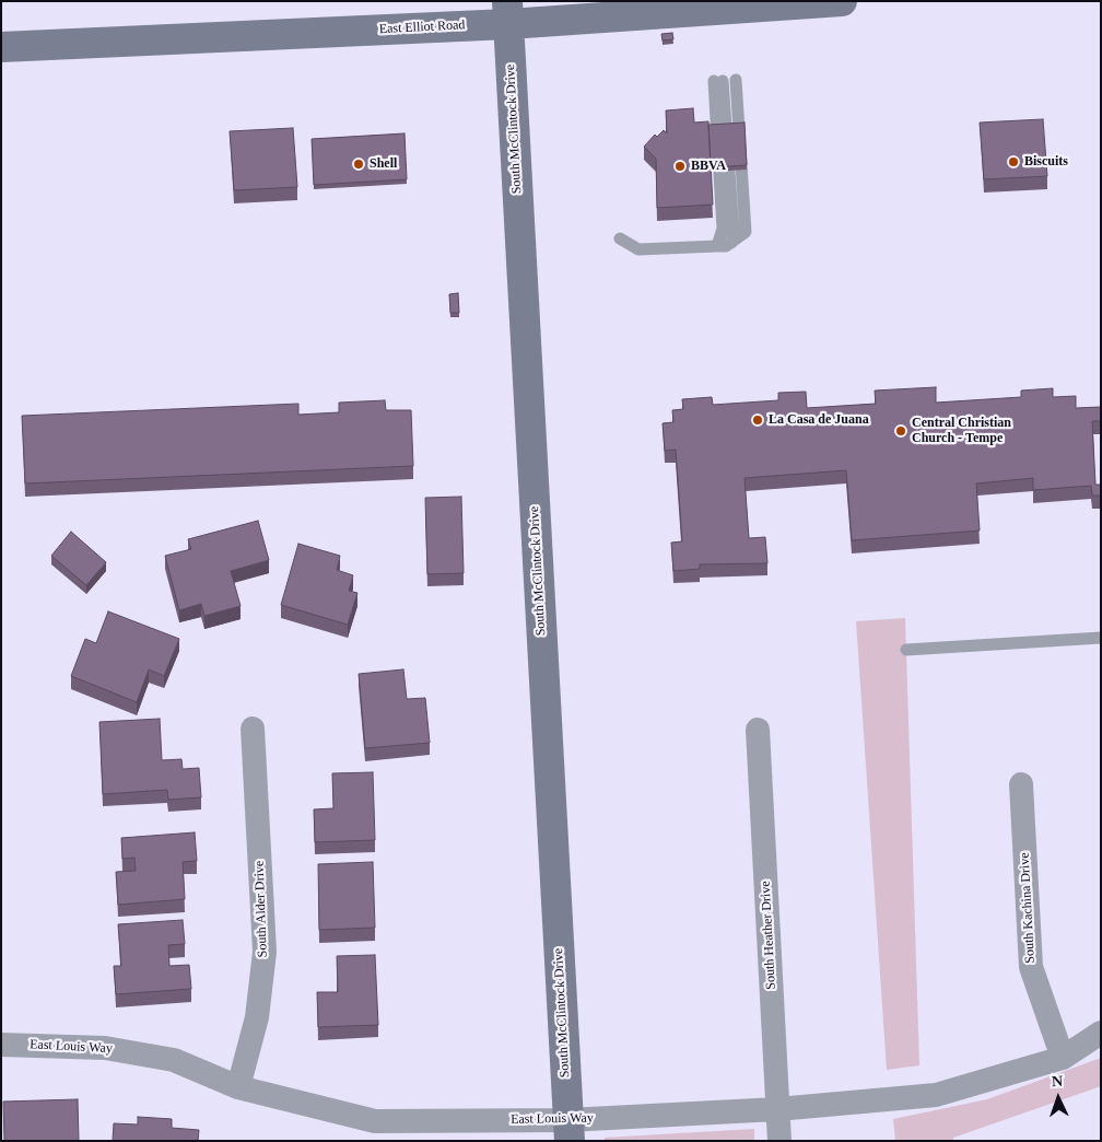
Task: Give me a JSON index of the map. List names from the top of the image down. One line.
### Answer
{"streets":{"main road":["East Elliot Road","South McClintock Drive"],"street":["South Kachina Drive","South Alder Drive","South Heather Drive","East Louis Way"]},"crossings":[["East Elliot Road","South McClintock Drive"],["South McClintock Drive","East Louis Way"],["South Kachina Drive","East Louis Way"],["South Alder Drive","East Louis Way"],["South Heather Drive","East Louis Way"]],"places":["Biscuits","Shell","BBVA","La Casa de Juana","Central Christian Church - Tempe"],"north":"top"}
